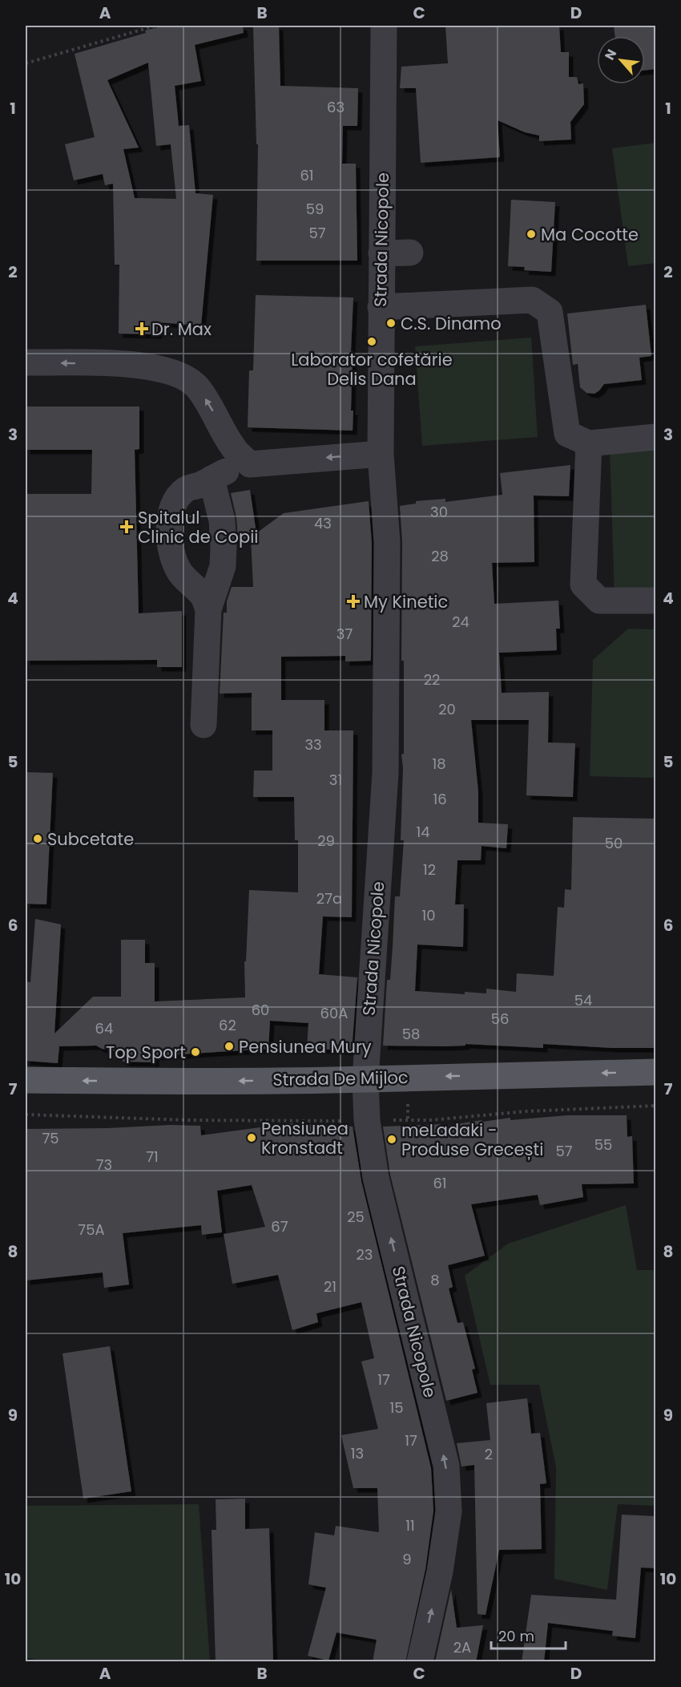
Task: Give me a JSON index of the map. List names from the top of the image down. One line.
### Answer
{"streets":{"main road":["Strada De Mijloc"],"street":["Strada Nicopole"]},"crossings":[["Strada Nicopole","Strada De Mijloc"]],"one_way":["Strada De Mijloc"],"places":{"other":["Ma Cocotte","C.S. Dinamo","Laborator cofetărie Delis Dana","Subcetate","Pensiunea Mury","Top Sport","Pensiunea Kronstadt","meLadaki - Produse Grecești"],"health":["Dr. Max","Spitalul Clinic de Copii","My Kinetic"]},"house_numbers":["63","61","59","57","30","43","28","24","37","22","20","33","18","31","16","14","29","50","12","27a","10","54","60","60A","56","62","64","58","75","55","57","71","73","61","25","67","75A","23","8","21","17","15","17","13","2","11","9","2A"],"scale_bar":"20 m","north":"top left","grid":{"columns":["A","B","C","D"],"rows":["1","2","3","4","5","6","7","8","9","10"]}}
